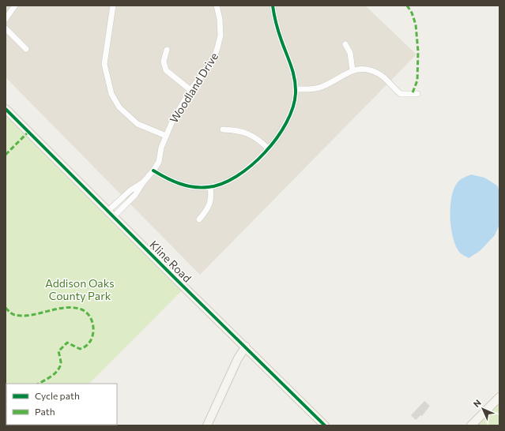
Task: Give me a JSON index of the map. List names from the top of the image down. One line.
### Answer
{"streets":{"street":["Woodland Drive","Kline Road"]},"crossings":[["Woodland Drive","Kline Road"]],"parks":["Addison Oaks County Park"],"legend":["Cycle path","Path"],"north":"top left"}
